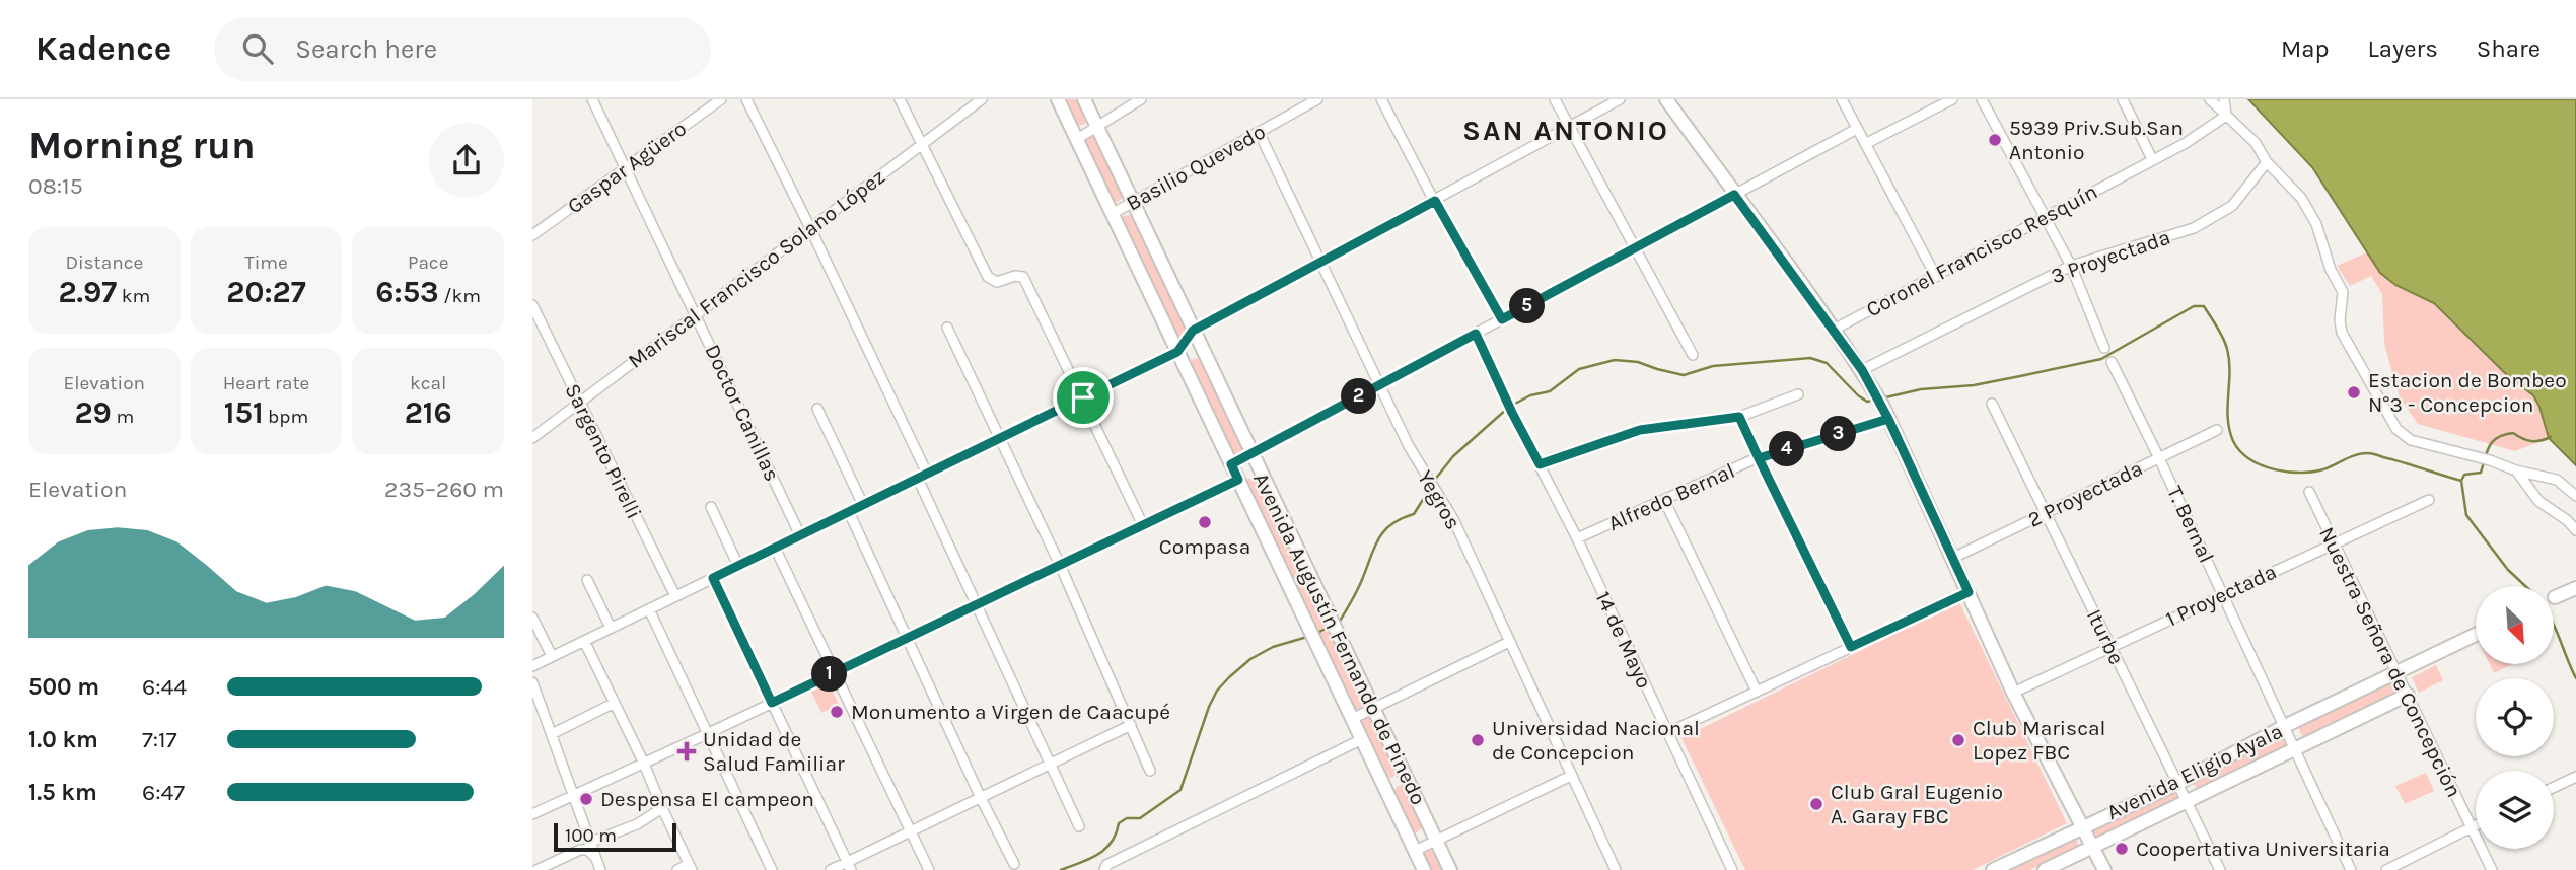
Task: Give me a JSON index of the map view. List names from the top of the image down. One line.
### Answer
{"streets":{"street":["Gaspar Agüero","Basilio Quevedo","Coronel Francisco Resquín","3 Proyectada","Mariscal Francisco Solano López","Doctor Canillas","Sargento Pirelli","2 Proyectada","Alfredo Bernal","Yegros","T. Bernal","1 Proyectada","Iturbe","Avenida Augustín Fernando de Pinedo","14 de Mayo","Nuestra Señora de Concepción","Avenida Eligio Ayala"]},"crossings":[["Gaspar Agüero","Doctor Canillas"],["Basilio Quevedo","Yegros"],["Basilio Quevedo","Avenida Augustín Fernando de Pinedo"],["Mariscal Francisco Solano López","Doctor Canillas"],["Mariscal Francisco Solano López","Sargento Pirelli"],["2 Proyectada","T. Bernal"],["2 Proyectada","Iturbe"],["Alfredo Bernal","14 de Mayo"],["T. Bernal","1 Proyectada"],["T. Bernal","Avenida Eligio Ayala"],["1 Proyectada","Iturbe"],["1 Proyectada","Nuestra Señora de Concepción"],["Iturbe","Avenida Eligio Ayala"],["Nuestra Señora de Concepción","Avenida Eligio Ayala"]],"districts":["SAN ANTONIO"],"places":{"other":["5939 Priv.Sub.San Antonio","Estacion de Bombeo N°3 - Concepcion","Compasa","Monumento a Virgen de Caacupé","Universidad Nacional de Concepcion","Club Mariscal Lopez FBC","Despensa El campeon","Club Gral Eugenio A. Garay FBC","Coopertativa Universitaria"],"health":["Unidad de Salud Familiar"]},"scale_bar":"100 m","north":"bottom right","page":{"header":"Kadence","search":"Search here","nav":["Map","Layers","Share"],"heading":["Morning run","08:15"],"stats":[["Distance","2.97 km"],["Time","20:27"],["Pace","6:53 /km"],["Elevation","29 m"],["Heart rate","151 bpm"],["kcal","216"]],"pins":["5","2","3","4","1"],"chart":["Elevation","235–260 m"],"list":[{"name":"500 m","note":"6:44"},{"name":"1.0 km","note":"7:17"},{"name":"1.5 km","note":"6:47"}],"scale":"100 m"}}
